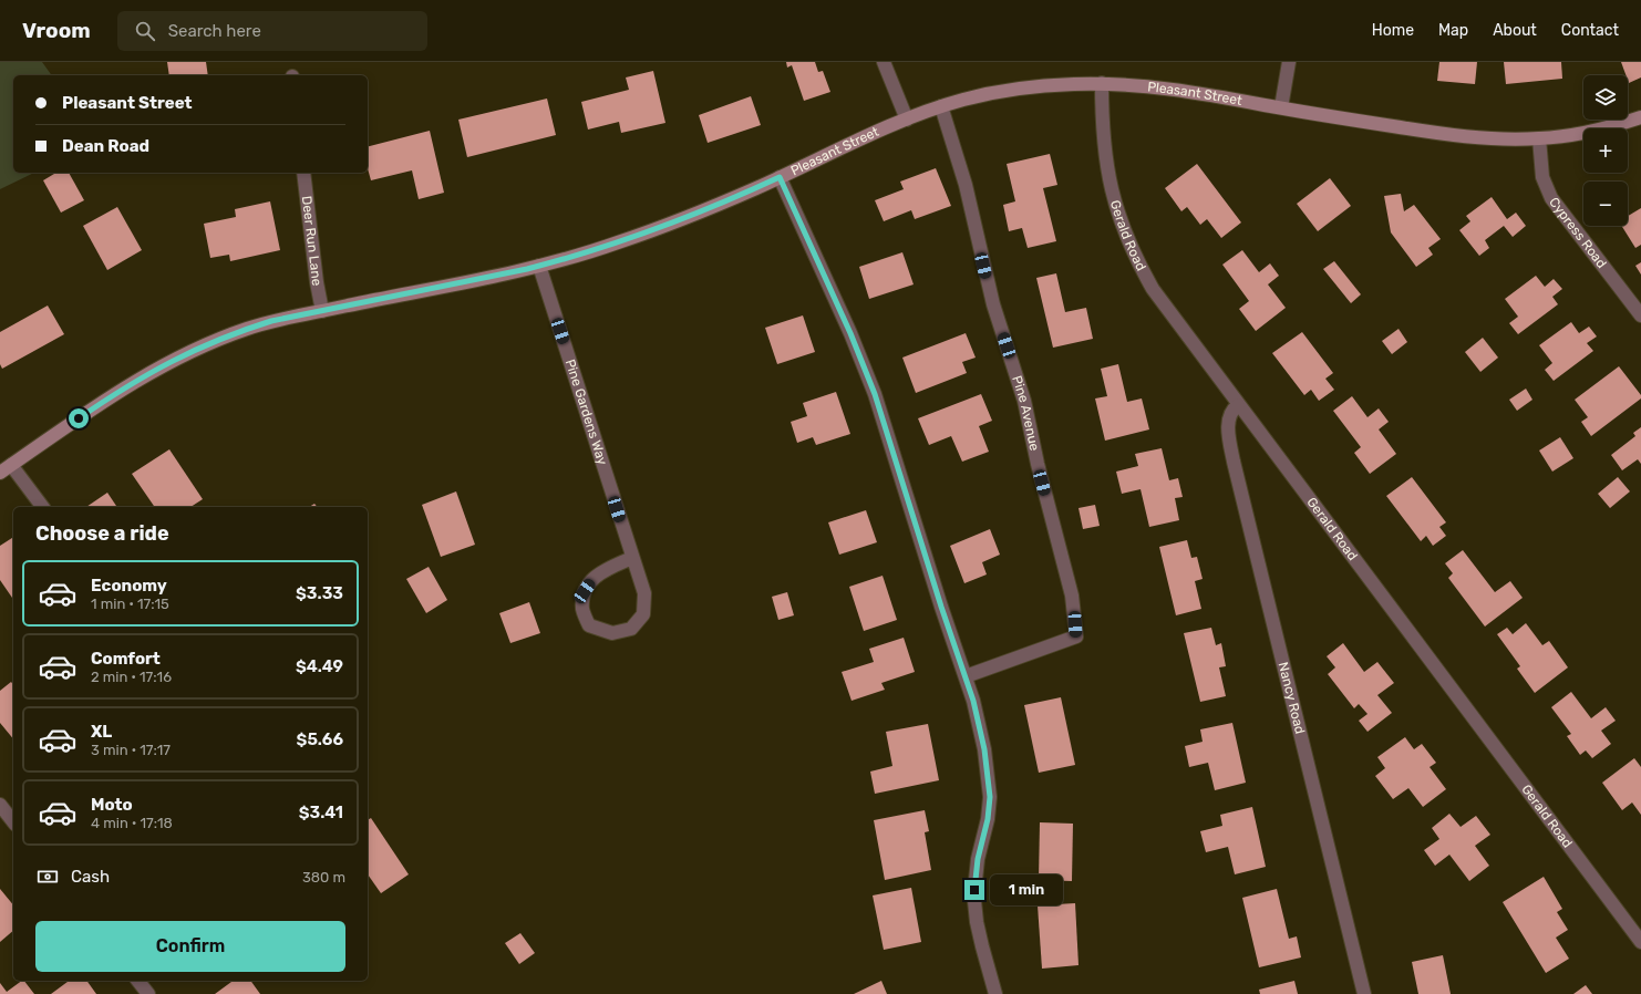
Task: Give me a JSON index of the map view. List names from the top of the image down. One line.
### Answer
{"streets":{"street":["Pleasant Street","Cypress Road","Gerald Road","Deer Run Lane","Pine Gardens Way","Pine Avenue","Nancy Road"]},"crossings":[["Pleasant Street","Cypress Road"],["Pleasant Street","Gerald Road"],["Pleasant Street","Deer Run Lane"],["Pleasant Street","Pine Gardens Way"],["Pleasant Street","Pine Avenue"],["Gerald Road","Nancy Road"]],"page":{"header":"Vroom","search":"Search here","nav":["Home","Map","About","Contact"],"map_buttons":["+","−"],"banner":["Pleasant Street","Dean Road"],"heading":"Choose a ride","list":[{"name":"Economy","note":"1 min · 17:15","value":"$3.33"},{"name":"Comfort","note":"2 min · 17:16","value":"$4.49"},{"name":"XL","note":"3 min · 17:17","value":"$5.66"},{"name":"Moto","note":"4 min · 17:18","value":"$3.41"}],"pay":["Cash","380 m"],"bubble":"1 min","buttons":"Confirm"}}
